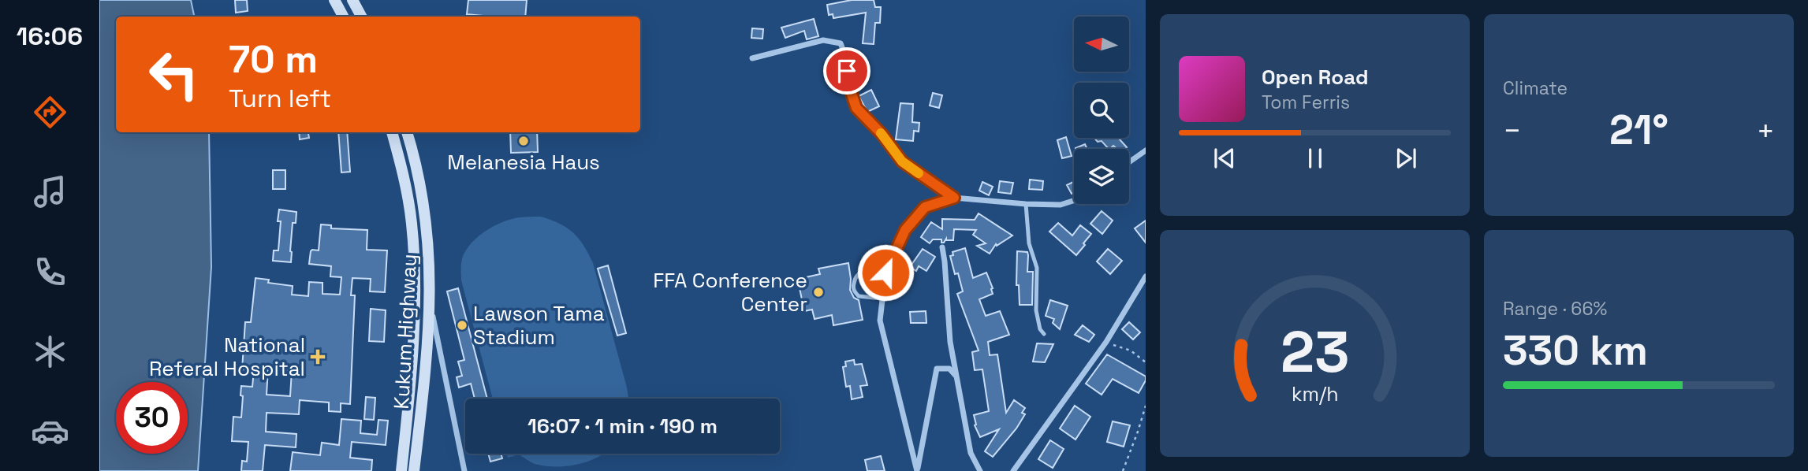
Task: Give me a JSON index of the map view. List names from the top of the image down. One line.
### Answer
{"streets":{"main road":["Kukum Highway"]},"places":{"other":["Melanesia Haus","FFA Conference Center","Lawson Tama Stadium"],"health":["National Referal Hospital"]},"north":"left","page":{"tabs":"16:06","tile":["Climate",["Range · 66%","330 km"]],"turn":["70 m","Turn left"],"song":["Open Road","Tom Ferris"],"heat":["−","21°","+"],"limit":"30","trip":"16:07 · 1 min · 190 m","gauge":["23","km/h"]}}
